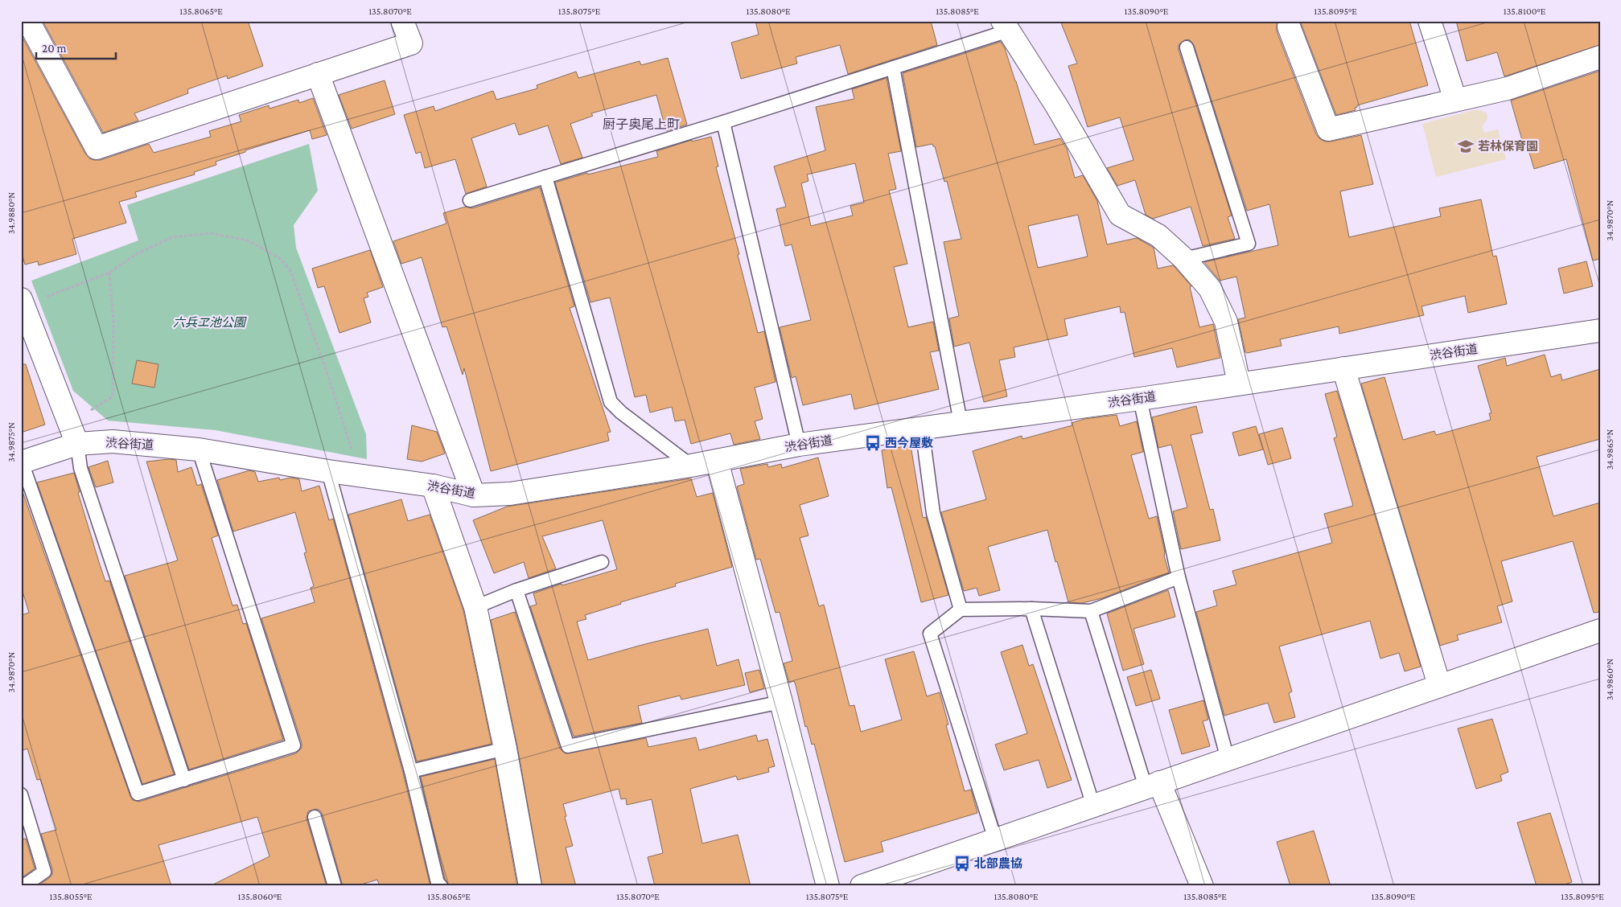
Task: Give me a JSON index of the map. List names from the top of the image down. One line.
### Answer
{"streets":{"street":["渋谷街道"]},"districts":["厨子奥尾上町"],"parks":["六兵ヱ池公園"],"places":{"school or university":["若林保育園"],"bus stop":["西今屋敷","北部農協"]},"scale_bar":"20 m","coordinates":["135.8065°E","135.8070°E","135.8075°E","135.8080°E","135.8085°E","135.8090°E","135.8095°E","135.8100°E","34.9880°N","34.9870°N","34.9875°N","34.9865°N","34.9860°N","135.8055°E","135.8060°E"]}
